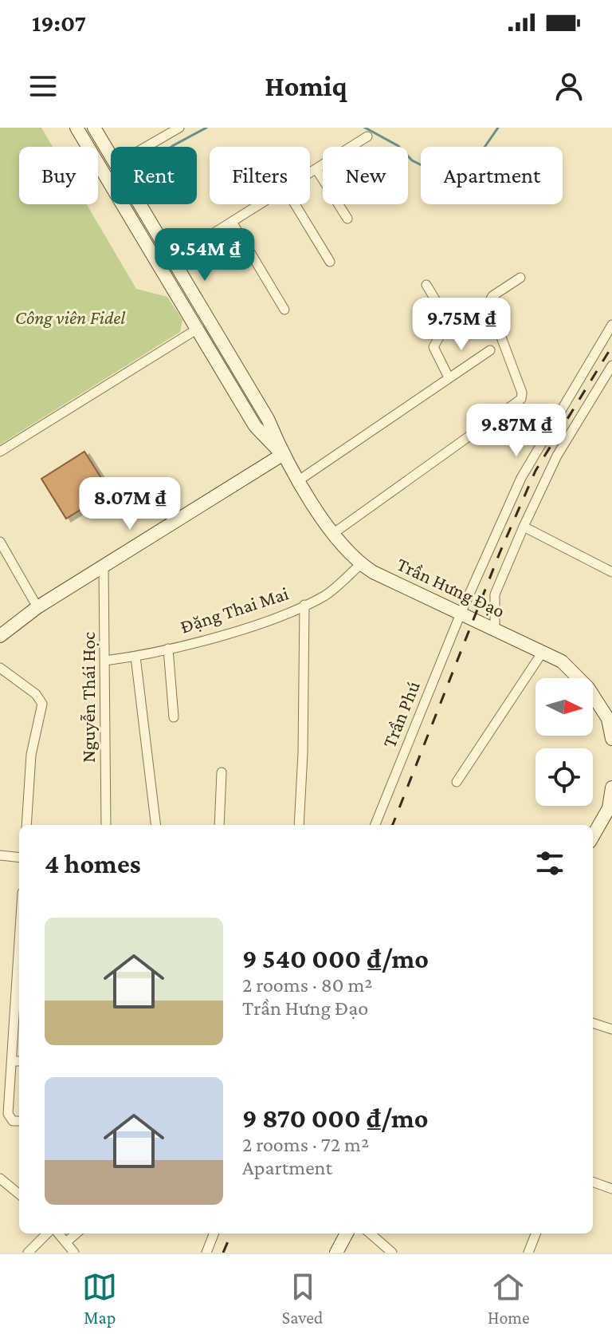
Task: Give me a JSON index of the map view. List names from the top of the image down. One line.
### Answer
{"streets":{"street":["Trần Hưng Đạo","Đặng Thai Mai","Nguyễn Thái Học","Trần Phú"]},"crossings":[["Trần Hưng Đạo","Đặng Thai Mai"],["Trần Hưng Đạo","Trần Phú"],["Đặng Thai Mai","Nguyễn Thái Học"]],"parks":["Công viên Fidel"],"north":"right","page":{"status":"19:07","header":"Homiq","chip":["Buy","Rent","Filters","New","Apartment"],"price":["9.54M ₫","9.75M ₫","9.87M ₫","8.07M ₫"],"heading":"4 homes","list":[{"name":"9 540 000 ₫/mo","note":"2 rooms · 80 m² · Trần Hưng Đạo"},{"name":"9 870 000 ₫/mo","note":"2 rooms · 72 m² · Apartment"}],"tabs":["Map","Saved","Home"]}}
